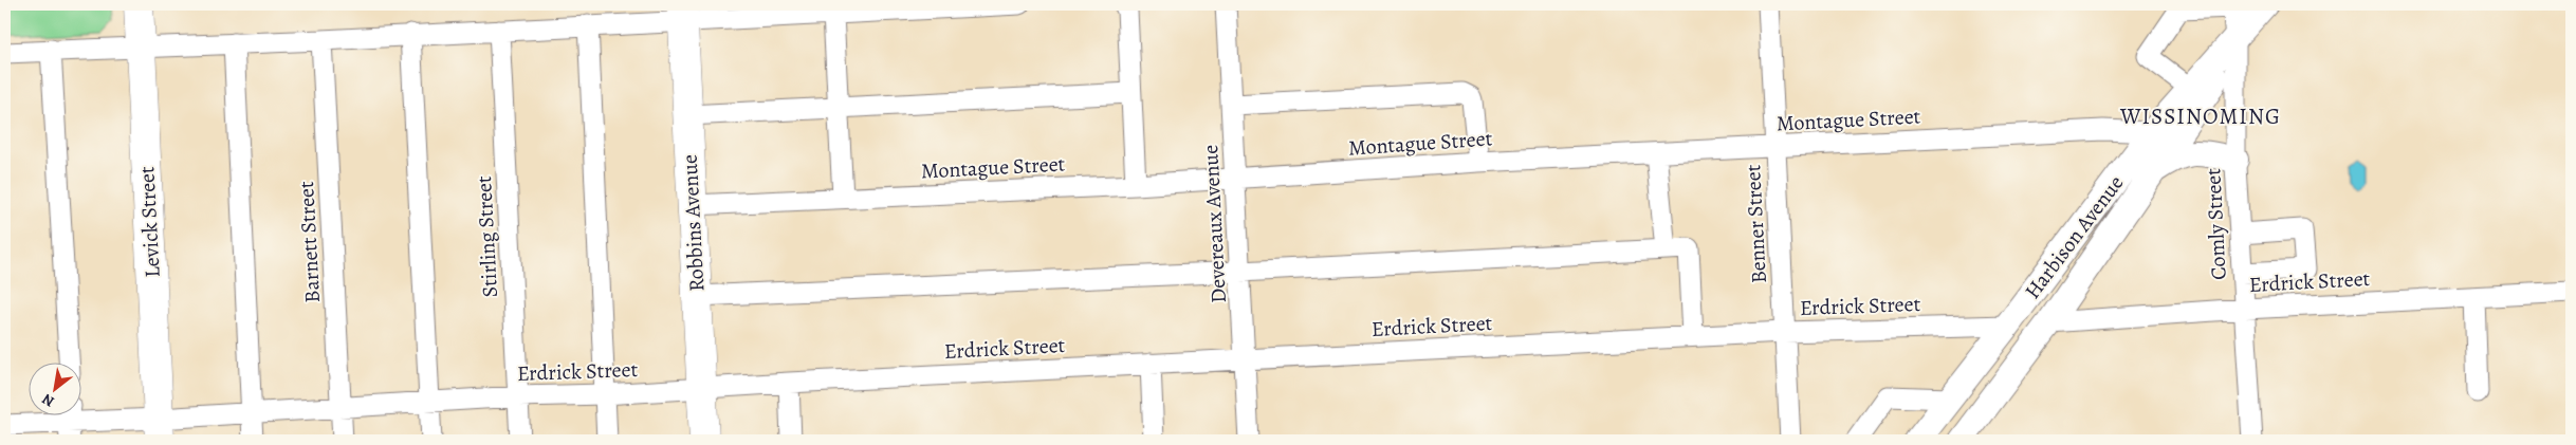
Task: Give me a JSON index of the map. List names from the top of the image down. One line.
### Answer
{"streets":{"highway":["Levick Street","Robbins Avenue"],"main road":["Harbison Avenue"],"street":["Montague Street","Devereaux Avenue","Benner Street","Comly Street","Stirling Street","Barnett Street","Erdrick Street"]},"crossings":[["Montague Street","Robbins Avenue"],["Montague Street","Devereaux Avenue"],["Montague Street","Benner Street"],["Montague Street","Harbison Avenue"],["Levick Street","Erdrick Street"],["Robbins Avenue","Erdrick Street"],["Devereaux Avenue","Erdrick Street"],["Benner Street","Erdrick Street"],["Comly Street","Harbison Avenue"],["Comly Street","Erdrick Street"],["Stirling Street","Erdrick Street"],["Harbison Avenue","Erdrick Street"],["Barnett Street","Erdrick Street"]],"districts":["WISSINOMING"],"north":"bottom left"}
